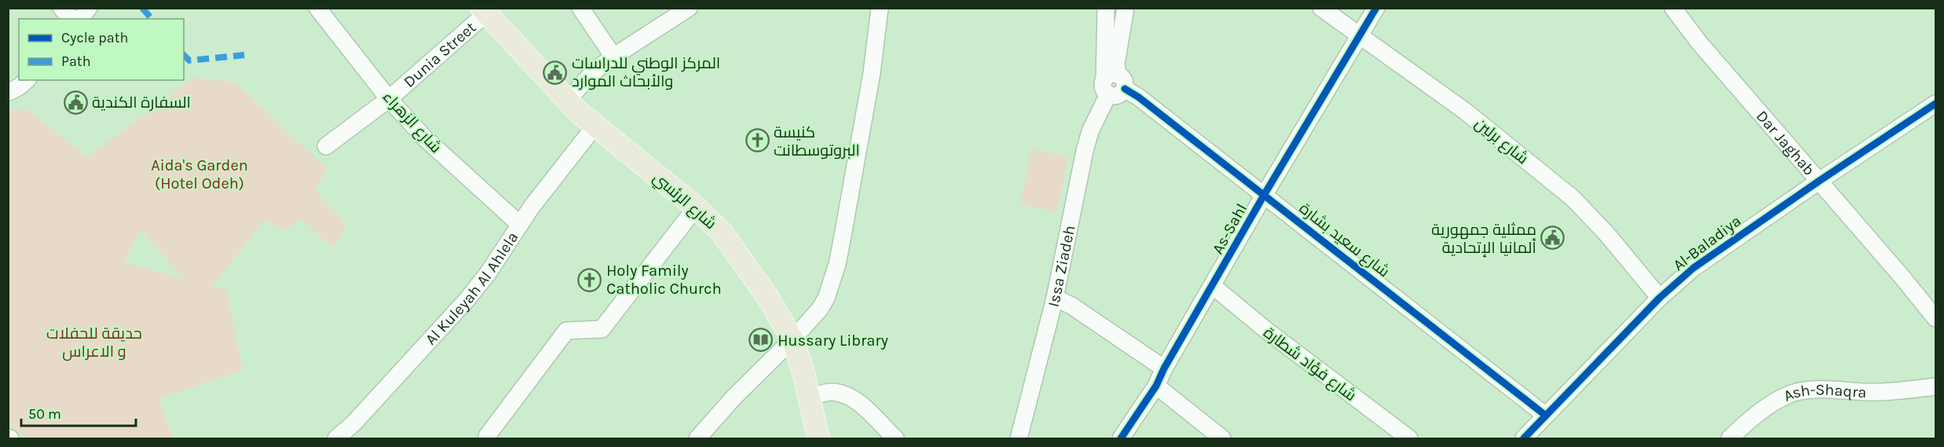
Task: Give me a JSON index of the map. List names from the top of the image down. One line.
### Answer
{"streets":{"main road":["شارع الرئسي"],"street":["Dunia Street","شارع الزهراء","شارع برلين","Dar Jaghab","As-Sahl","شارع سعيد بشارة","Al-Baladiya","Issa Ziadeh","Al Kuleyah Al Ahlela","شارع فؤاد شطارة","Ash-Shaqra"]},"crossings":[["Dunia Street","شارع الزهراء"],["Dunia Street","شارع الرئسي"],["شارع الزهراء","Al Kuleyah Al Ahlela"],["شارع برلين","As-Sahl"],["شارع برلين","Al-Baladiya"],["Dar Jaghab","Al-Baladiya"],["شارع الرئسي","Al Kuleyah Al Ahlela"],["As-Sahl","شارع سعيد بشارة"],["As-Sahl","شارع فؤاد شطارة"],["شارع سعيد بشارة","Al-Baladiya"],["شارع سعيد بشارة","Issa Ziadeh"]],"parks":["Aida's Garden (Hotel Odeh)","حديقة للحفلات و الاعراس"],"places":{"public building":["المركز الوطني للدراسات والأبحاث الموارد","السفارة الكندية","ممثلية جمهورية ألمانيا الإتحادية"],"church":["كنيسة البروتوسطانت","Holy Family Catholic Church"],"library":["Hussary Library"]},"legend":["Cycle path","Path"],"scale_bar":"50 m"}
